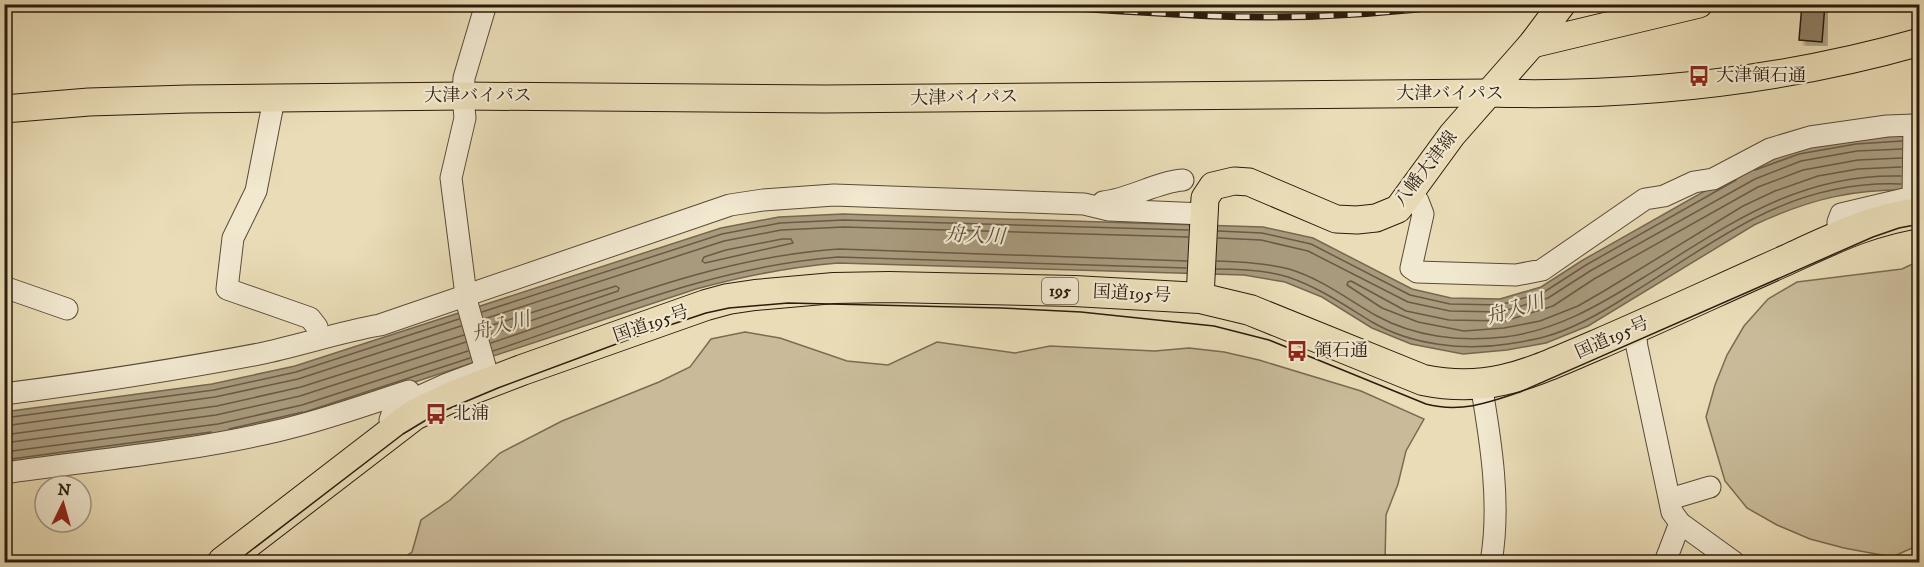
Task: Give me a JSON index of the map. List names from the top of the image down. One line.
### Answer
{"streets":{"highway":["195","国道195号"],"main road":["大津バイパス","八幡大津線"]},"crossings":[["大津バイパス","八幡大津線"],["八幡大津線","国道195号"]],"water":["舟入川"],"places":{"bus stop":["大津領石通","領石通","北浦"]},"north":"top"}
